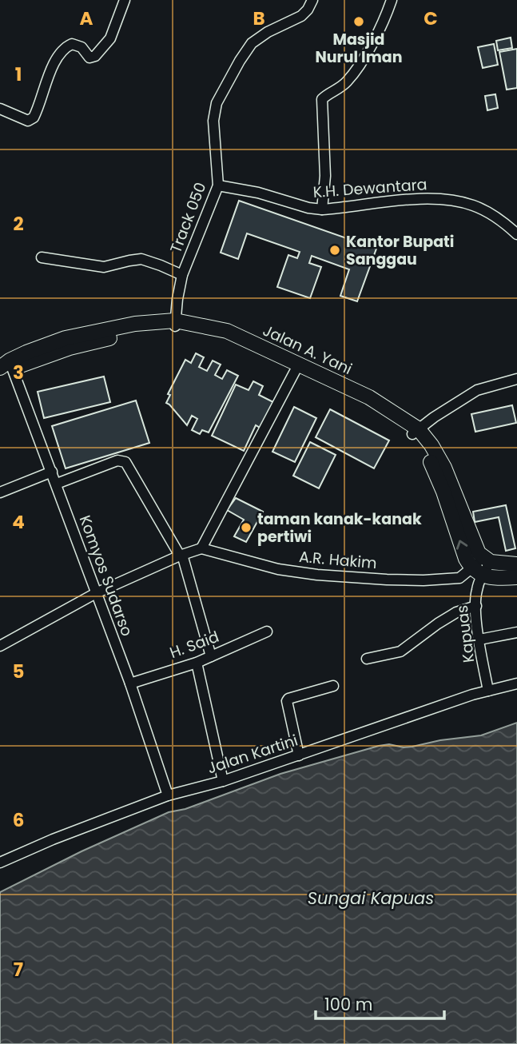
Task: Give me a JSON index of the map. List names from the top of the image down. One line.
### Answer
{"streets":{"highway":["Jalan A. Yani"],"street":["K.H. Dewantara","Track 050","A.R. Hakim","Komyos Sudarso","Kapuas","H. Said","Jalan Kartini"]},"crossings":[["K.H. Dewantara","Track 050"],["Track 050","Jalan A. Yani"],["Jalan A. Yani","A.R. Hakim"],["Jalan A. Yani","Komyos Sudarso"],["Jalan A. Yani","Kapuas"],["A.R. Hakim","Kapuas"],["Komyos Sudarso","H. Said"],["Komyos Sudarso","Jalan Kartini"],["Kapuas","Jalan Kartini"]],"water":["Sungai Kapuas"],"places":["Masjid Nurul Iman","Kantor Bupati Sanggau","taman kanak-kanak pertiwi"],"scale_bar":"100 m","grid":{"columns":["A","B","C"],"rows":["1","2","3","4","5","6","7"]}}
